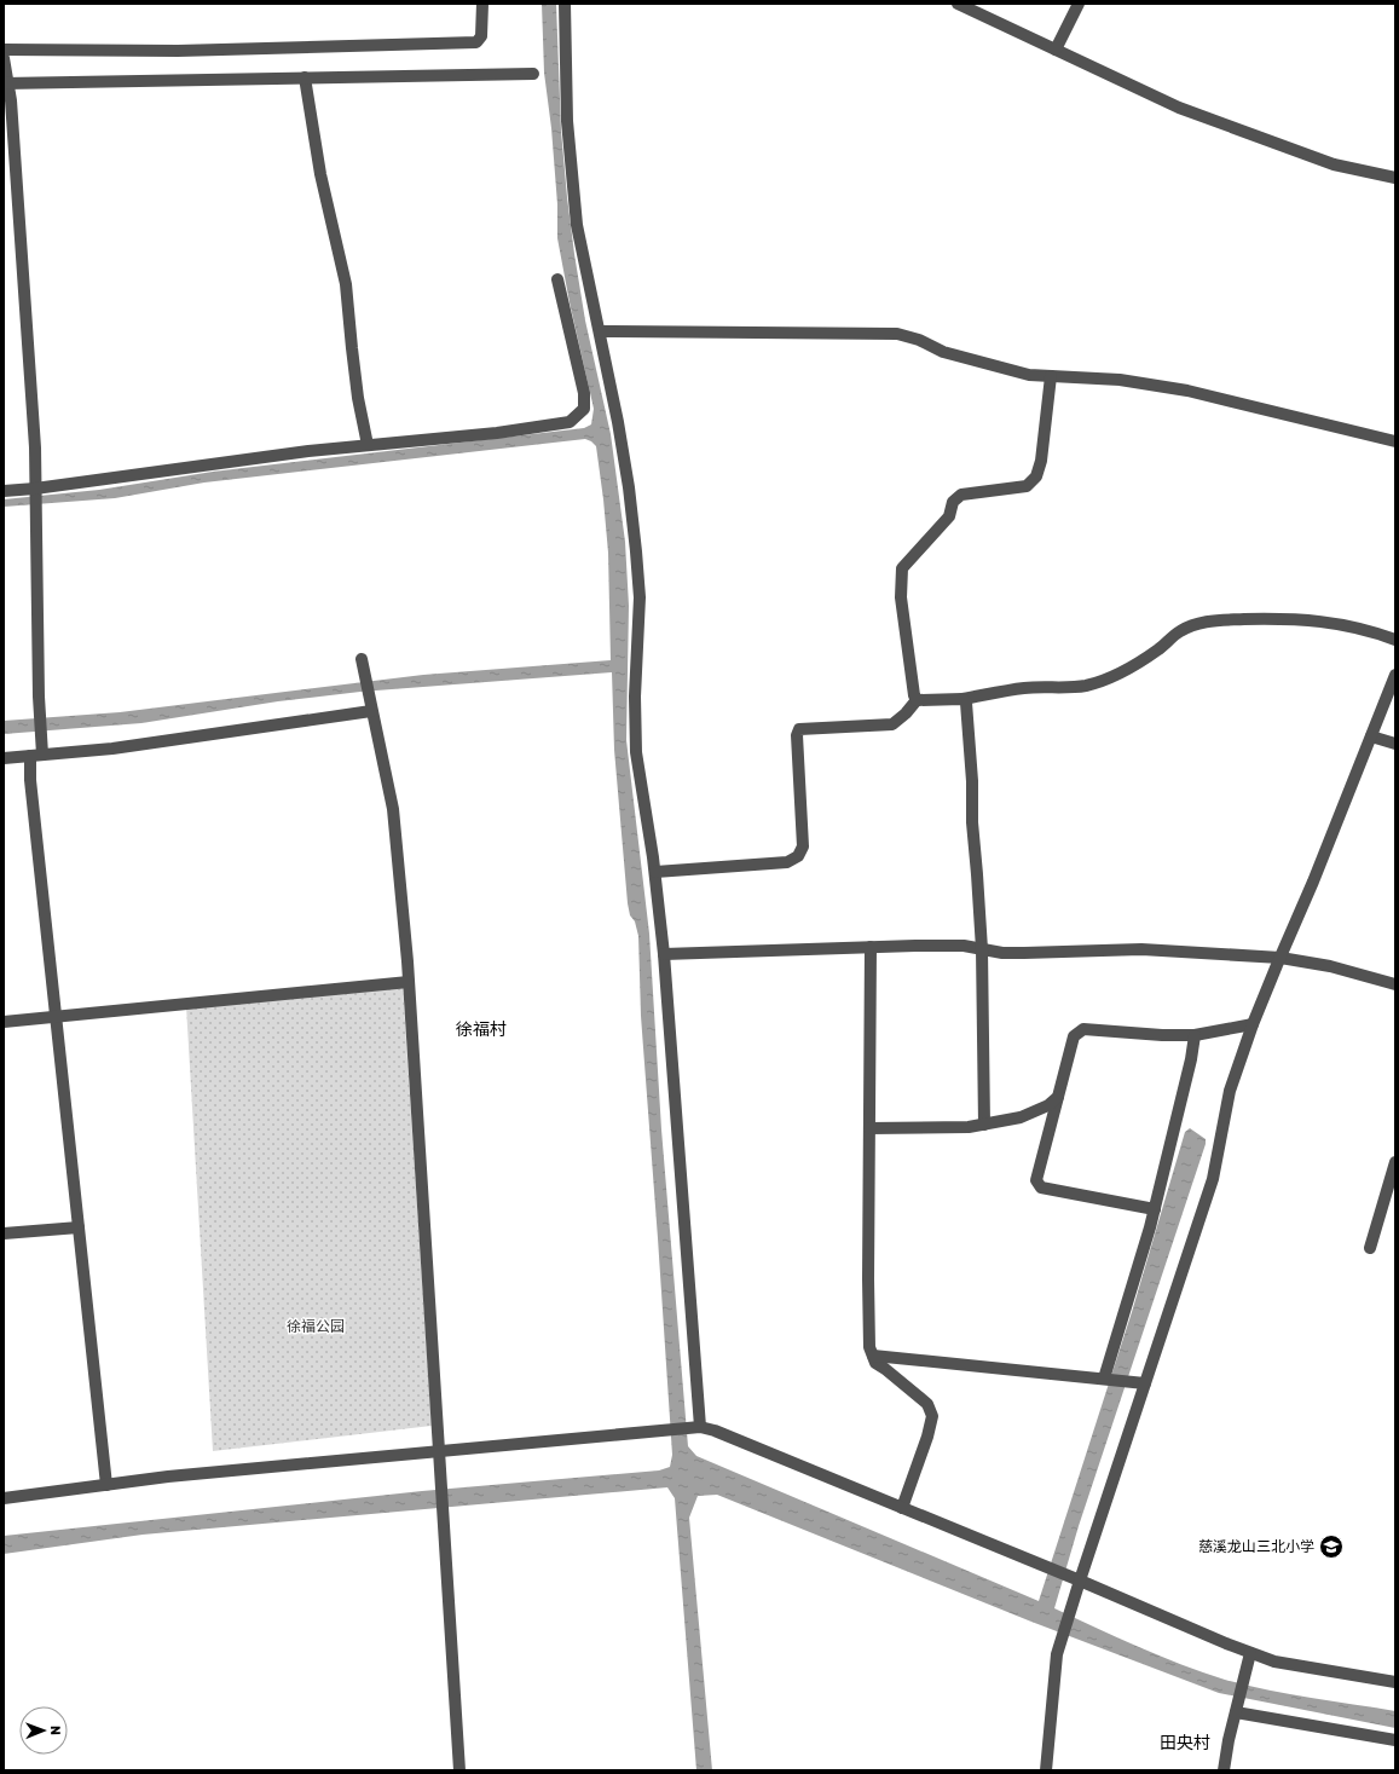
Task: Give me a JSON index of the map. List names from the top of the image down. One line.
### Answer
{"districts":["徐福村","田央村"],"parks":["徐福公园"],"places":{"school or university":["慈溪龙山三北小学"]},"north":"right"}
